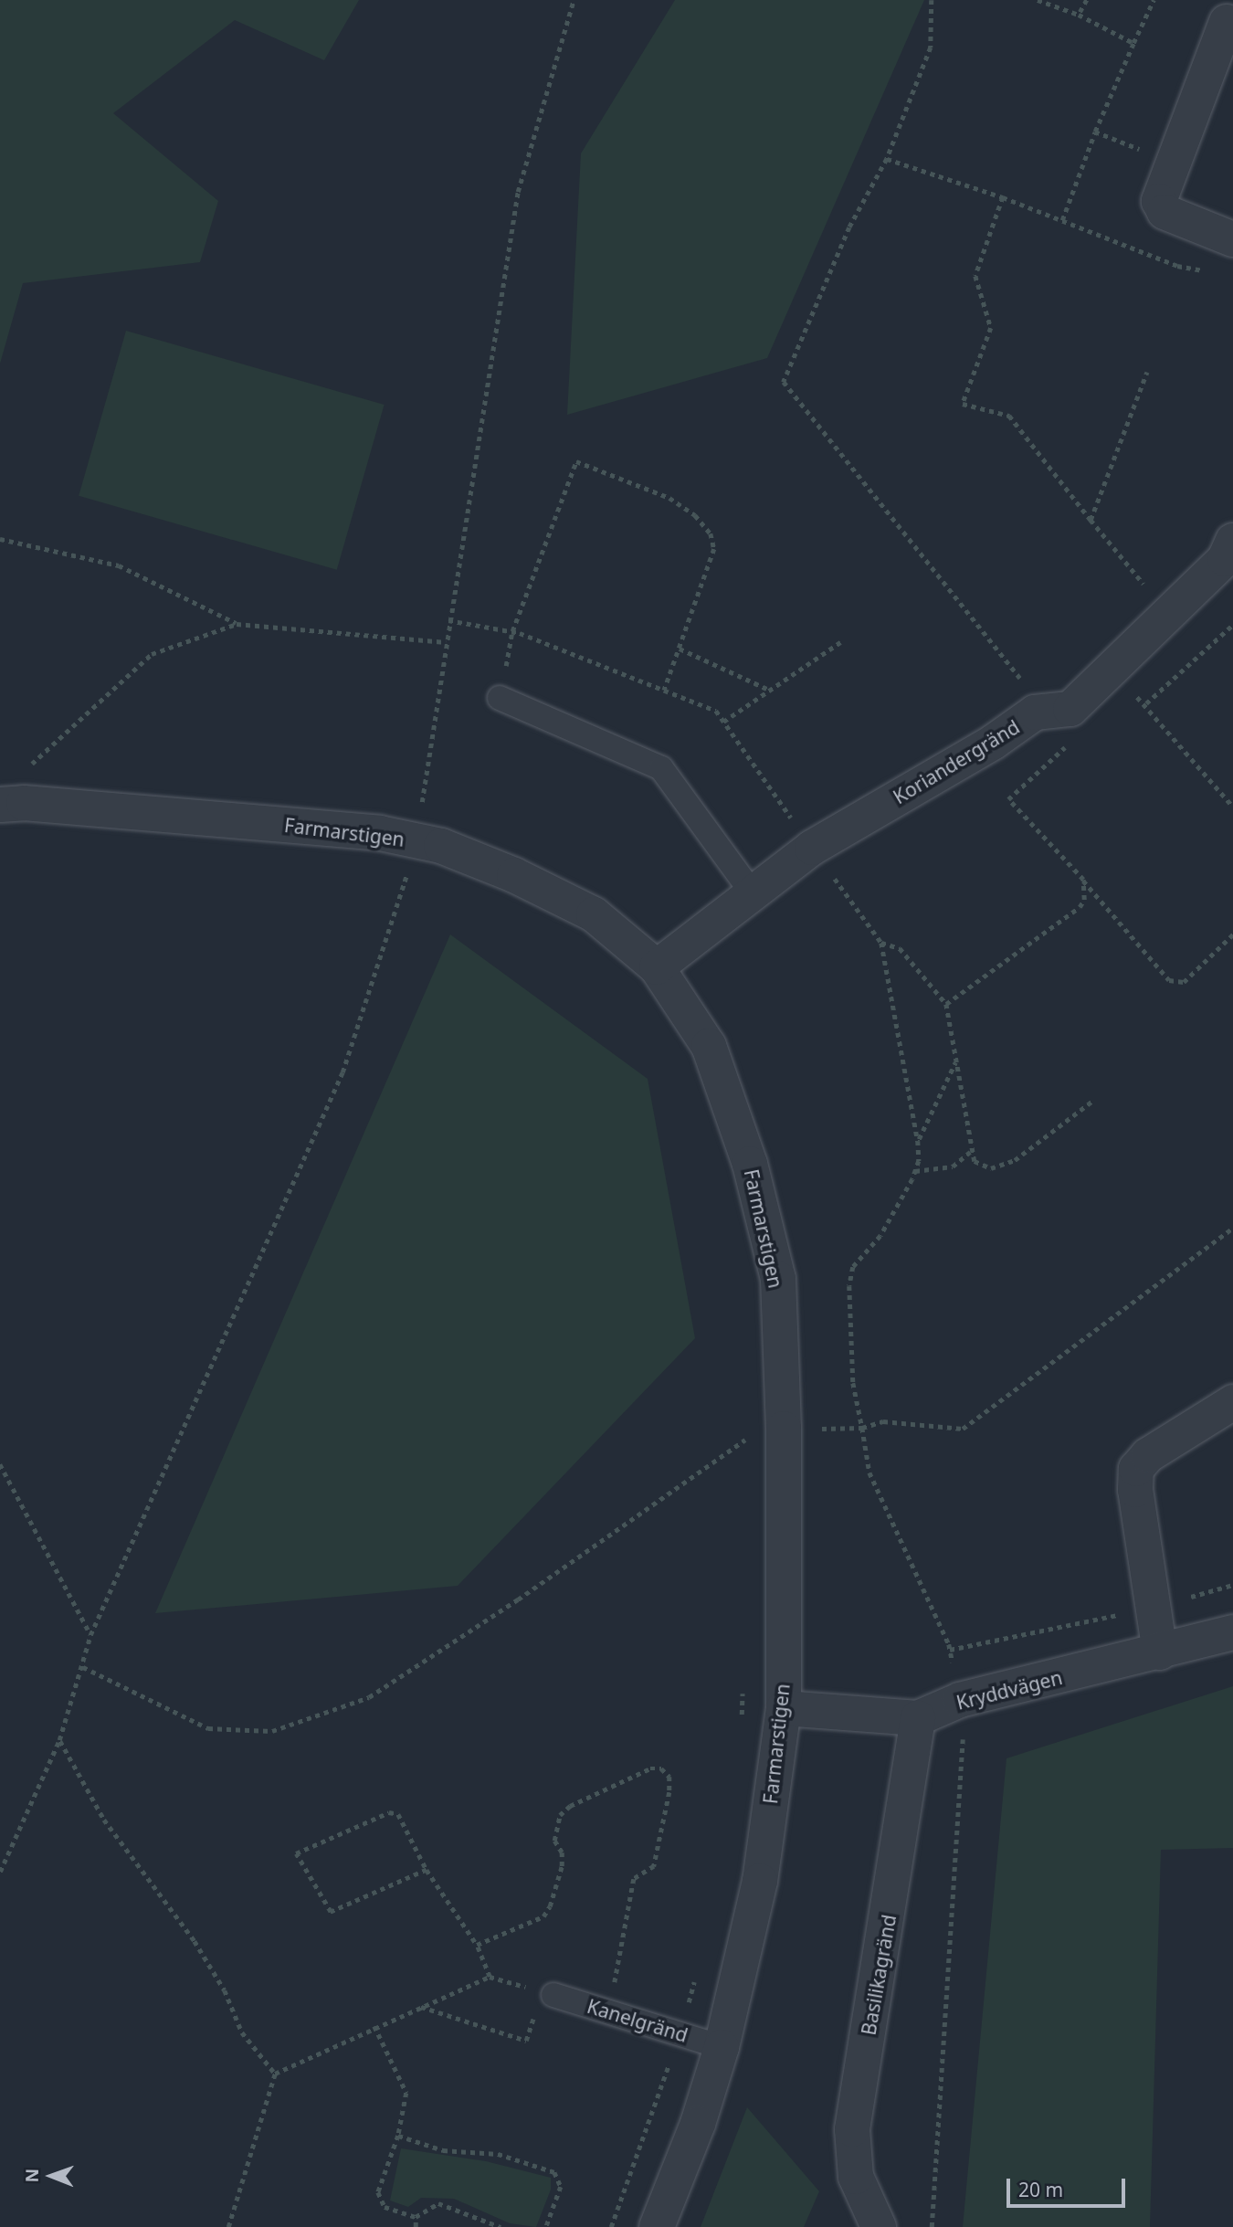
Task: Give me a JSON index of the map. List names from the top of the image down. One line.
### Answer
{"streets":{"street":["Koriandergränd","Farmarstigen","Kryddvägen","Basilikagränd"],"lane":["Kanelgränd"]},"crossings":[["Koriandergränd","Farmarstigen"],["Farmarstigen","Kryddvägen"],["Farmarstigen","Kanelgränd"],["Kryddvägen","Basilikagränd"]],"scale_bar":"20 m","north":"left"}
